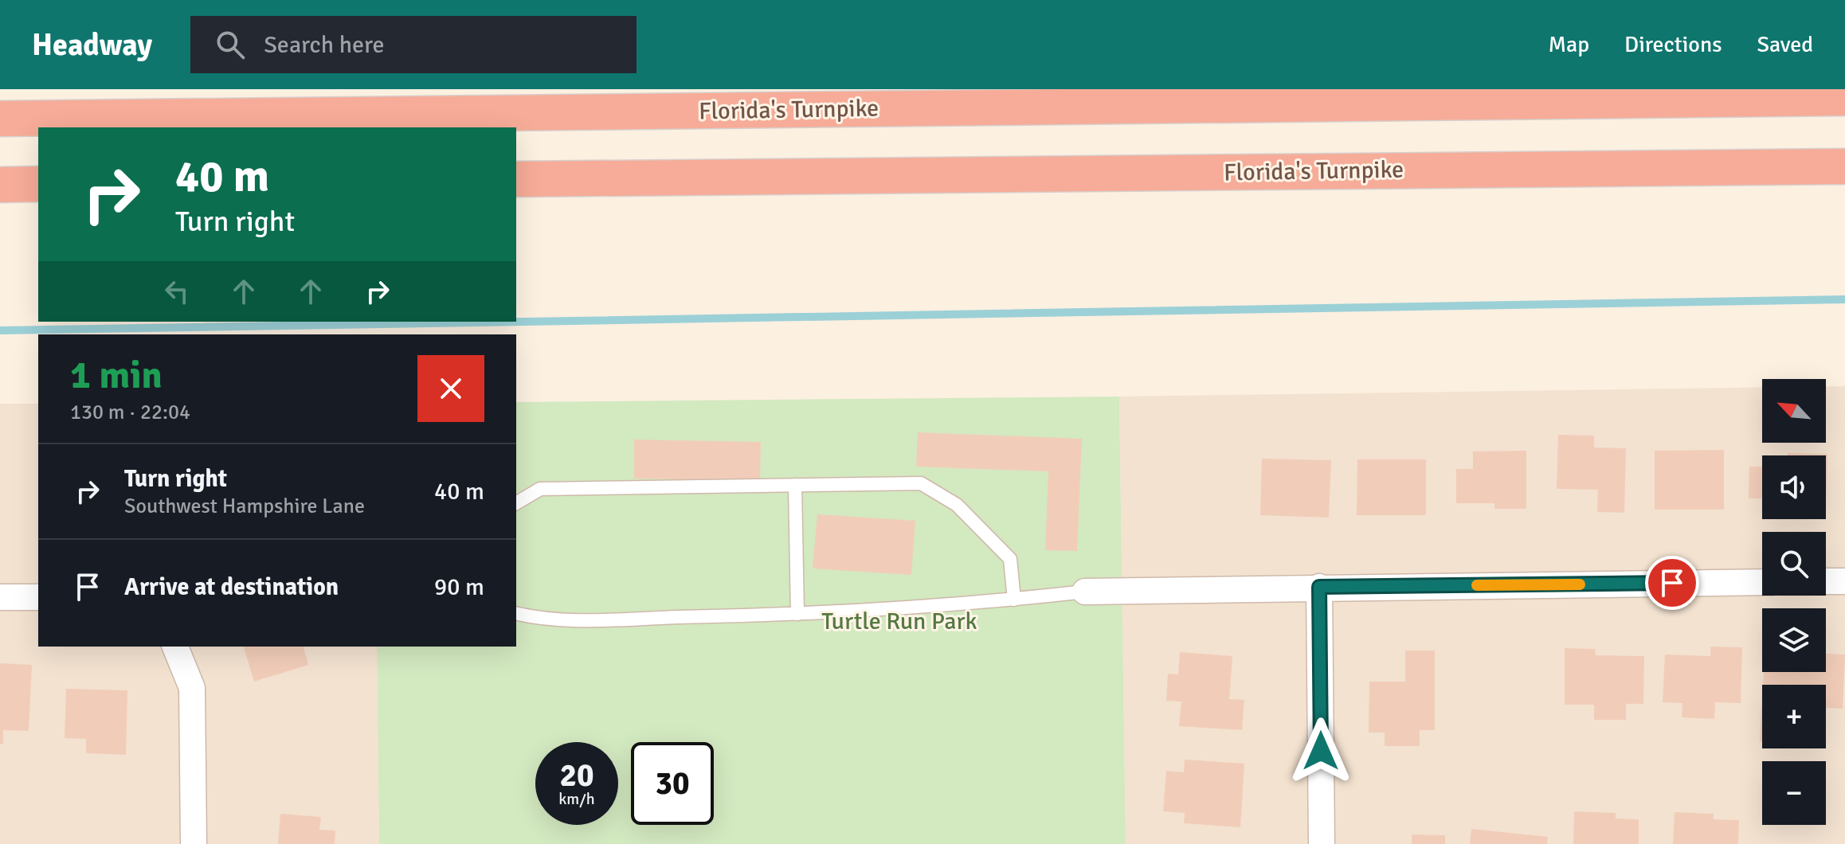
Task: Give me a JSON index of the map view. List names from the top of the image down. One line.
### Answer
{"streets":{"highway":["Florida's Turnpike"]},"parks":["Turtle Run Park"],"north":"top left","page":{"header":"Headway","search":"Search here","nav":["Map","Directions","Saved"],"turn":["40 m","Turn right"],"heading":["1 min","130 m · 22:04"],"map_buttons":["+","−"],"list":[{"name":"Turn right","note":"Southwest Hampshire Lane","value":"40 m"},{"name":"Arrive at destination","value":"90 m"}],"speed":"20 km/h","limit":"30"}}
